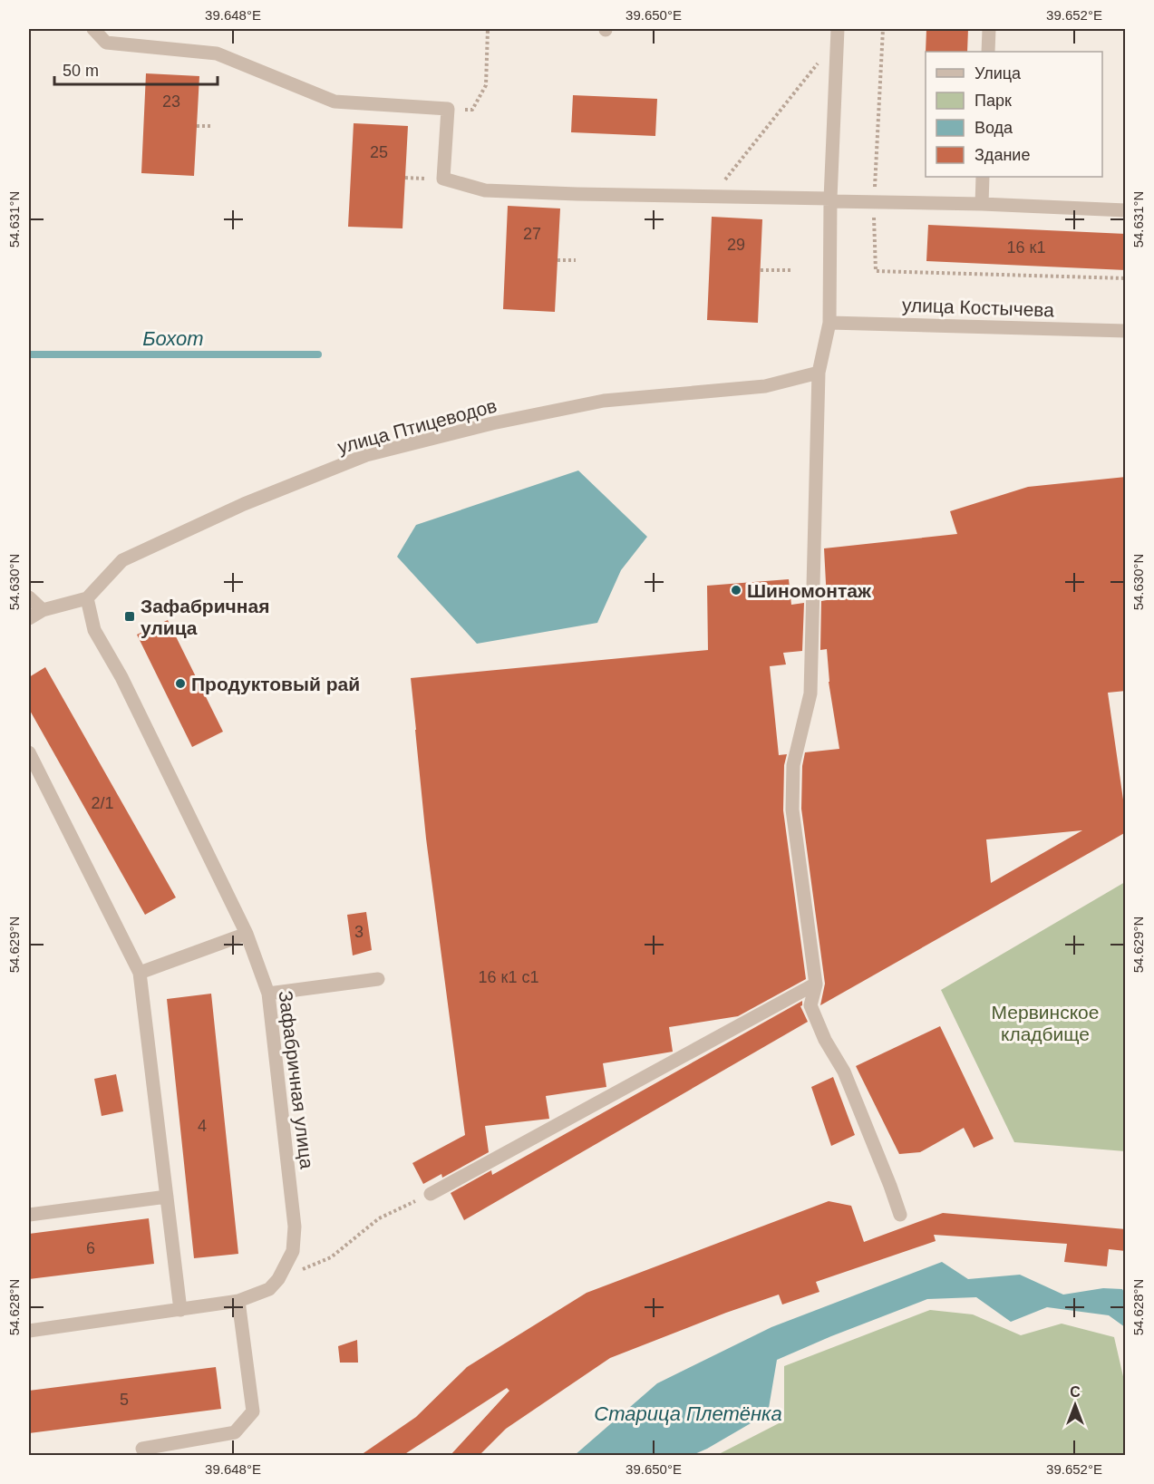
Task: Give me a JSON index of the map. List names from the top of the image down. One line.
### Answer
{"streets":{"street":["улица Костычева","улица Птицеводов","Зафабричная улица"]},"crossings":[["улица Птицеводов","Зафабричная улица"]],"water":["Бохот","Старица Плетёнка"],"parks":["Мервинское кладбище"],"places":{"other":["Шиномонтаж","Продуктовый рай"],"transit":["Зафабричная улица"]},"house_numbers":["23","25","27","29","16 к1","2/1","3","16 к1 с1","4","6","5"],"legend":["Улица","Парк","Вода","Здание"],"scale_bar":"50 m","north":"top","coordinates":["39.648°E","39.650°E","39.652°E","54.631°N","54.630°N","54.629°N","54.628°N"]}
